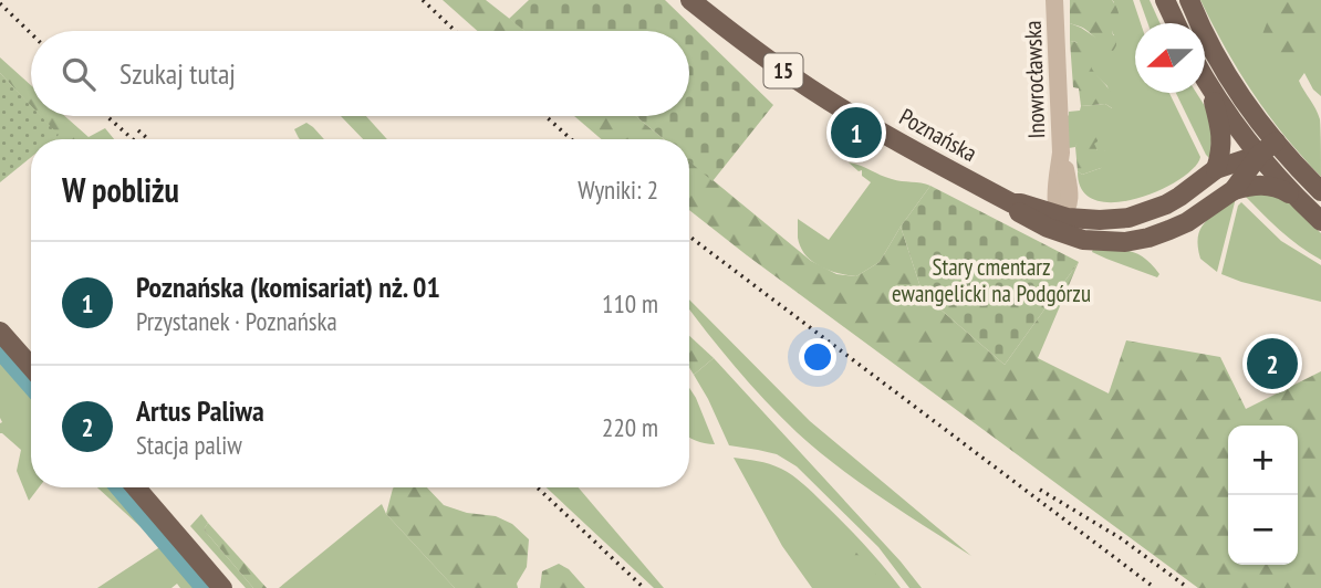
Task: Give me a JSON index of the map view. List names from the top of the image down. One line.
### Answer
{"streets":{"main road":["15","Poznańska"],"street":["Inowrocławska"]},"crossings":[["Inowrocławska","Poznańska"]],"parks":["Stary cmentarz ewangelicki na Podgórzu"],"north":"left","page":{"search":"Szukaj tutaj","pins":["1","2"],"heading":["W pobliżu","Wyniki: 2"],"list":[{"mark":"1","name":"Poznańska (komisariat) nż. 01","note":"Przystanek · Poznańska","value":"110 m"},{"mark":"2","name":"Artus Paliwa","note":"Stacja paliw","value":"220 m"}],"map_buttons":["+","−"]}}
